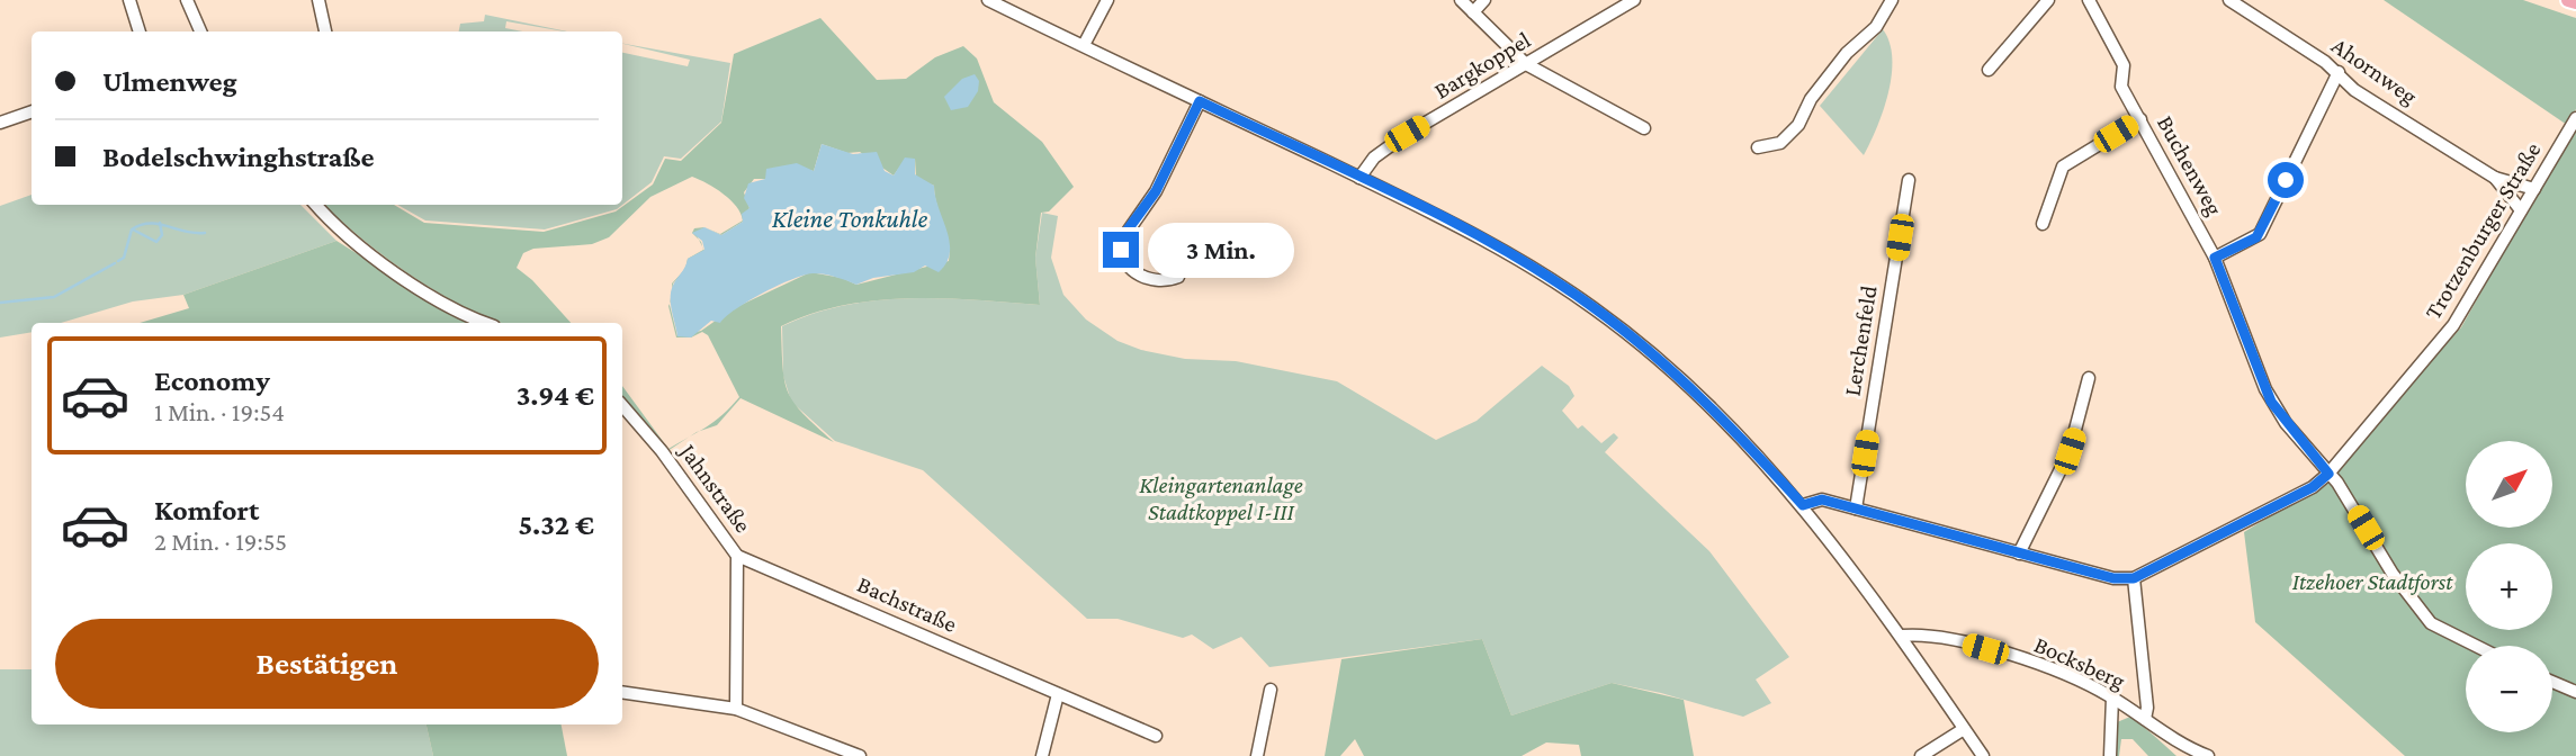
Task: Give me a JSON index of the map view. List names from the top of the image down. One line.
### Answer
{"streets":{"street":["Bargkoppel","Ahornweg","Buchenweg","Trotzenburger Straße","Lerchenfeld","Jahnstraße","Bachstraße","Bocksberg"]},"crossings":[["Ahornweg","Trotzenburger Straße"],["Buchenweg","Trotzenburger Straße"],["Trotzenburger Straße","Bocksberg"],["Jahnstraße","Bachstraße"]],"water":["Kleine Tonkuhle"],"parks":["Kleingartenanlage Stadtkoppel I-III","Itzehoer Stadtforst"],"north":"top right","page":{"banner":["Ulmenweg","Bodelschwinghstraße"],"bubble":"3 Min.","list":[{"name":"Economy","note":"1 Min. · 19:54","value":"3.94 €"},{"name":"Komfort","note":"2 Min. · 19:55","value":"5.32 €"}],"map_buttons":["+","−"],"buttons":"Bestätigen"}}
